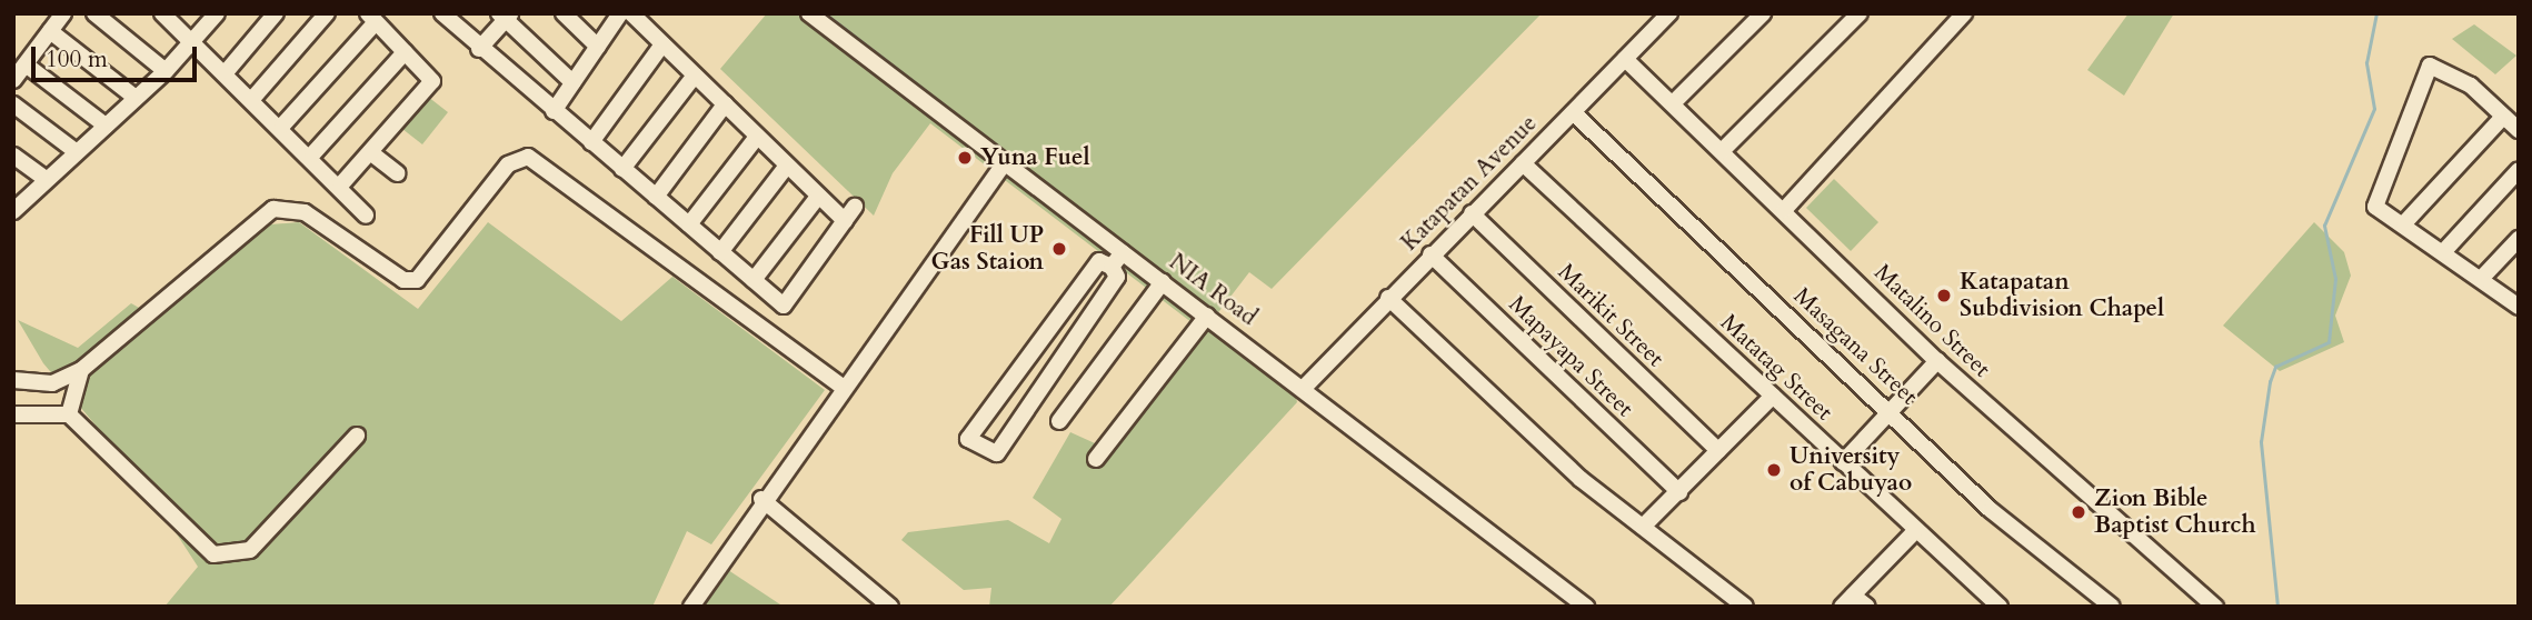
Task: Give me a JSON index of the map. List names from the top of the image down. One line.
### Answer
{"streets":{"street":["Katapatan Avenue","NIA Road","Marikit Street","Matalino Street","Masagana Street","Mapayapa Street","Matatag Street"]},"crossings":[["Katapatan Avenue","NIA Road"],["Katapatan Avenue","Marikit Street"],["Katapatan Avenue","Matalino Street"],["Katapatan Avenue","Masagana Street"],["Katapatan Avenue","Mapayapa Street"],["Katapatan Avenue","Matatag Street"]],"places":["Yuna Fuel","Fill UP Gas Staion","Katapatan Subdivision Chapel","University of Cabuyao","Zion Bible Baptist Church"],"scale_bar":"100 m"}
